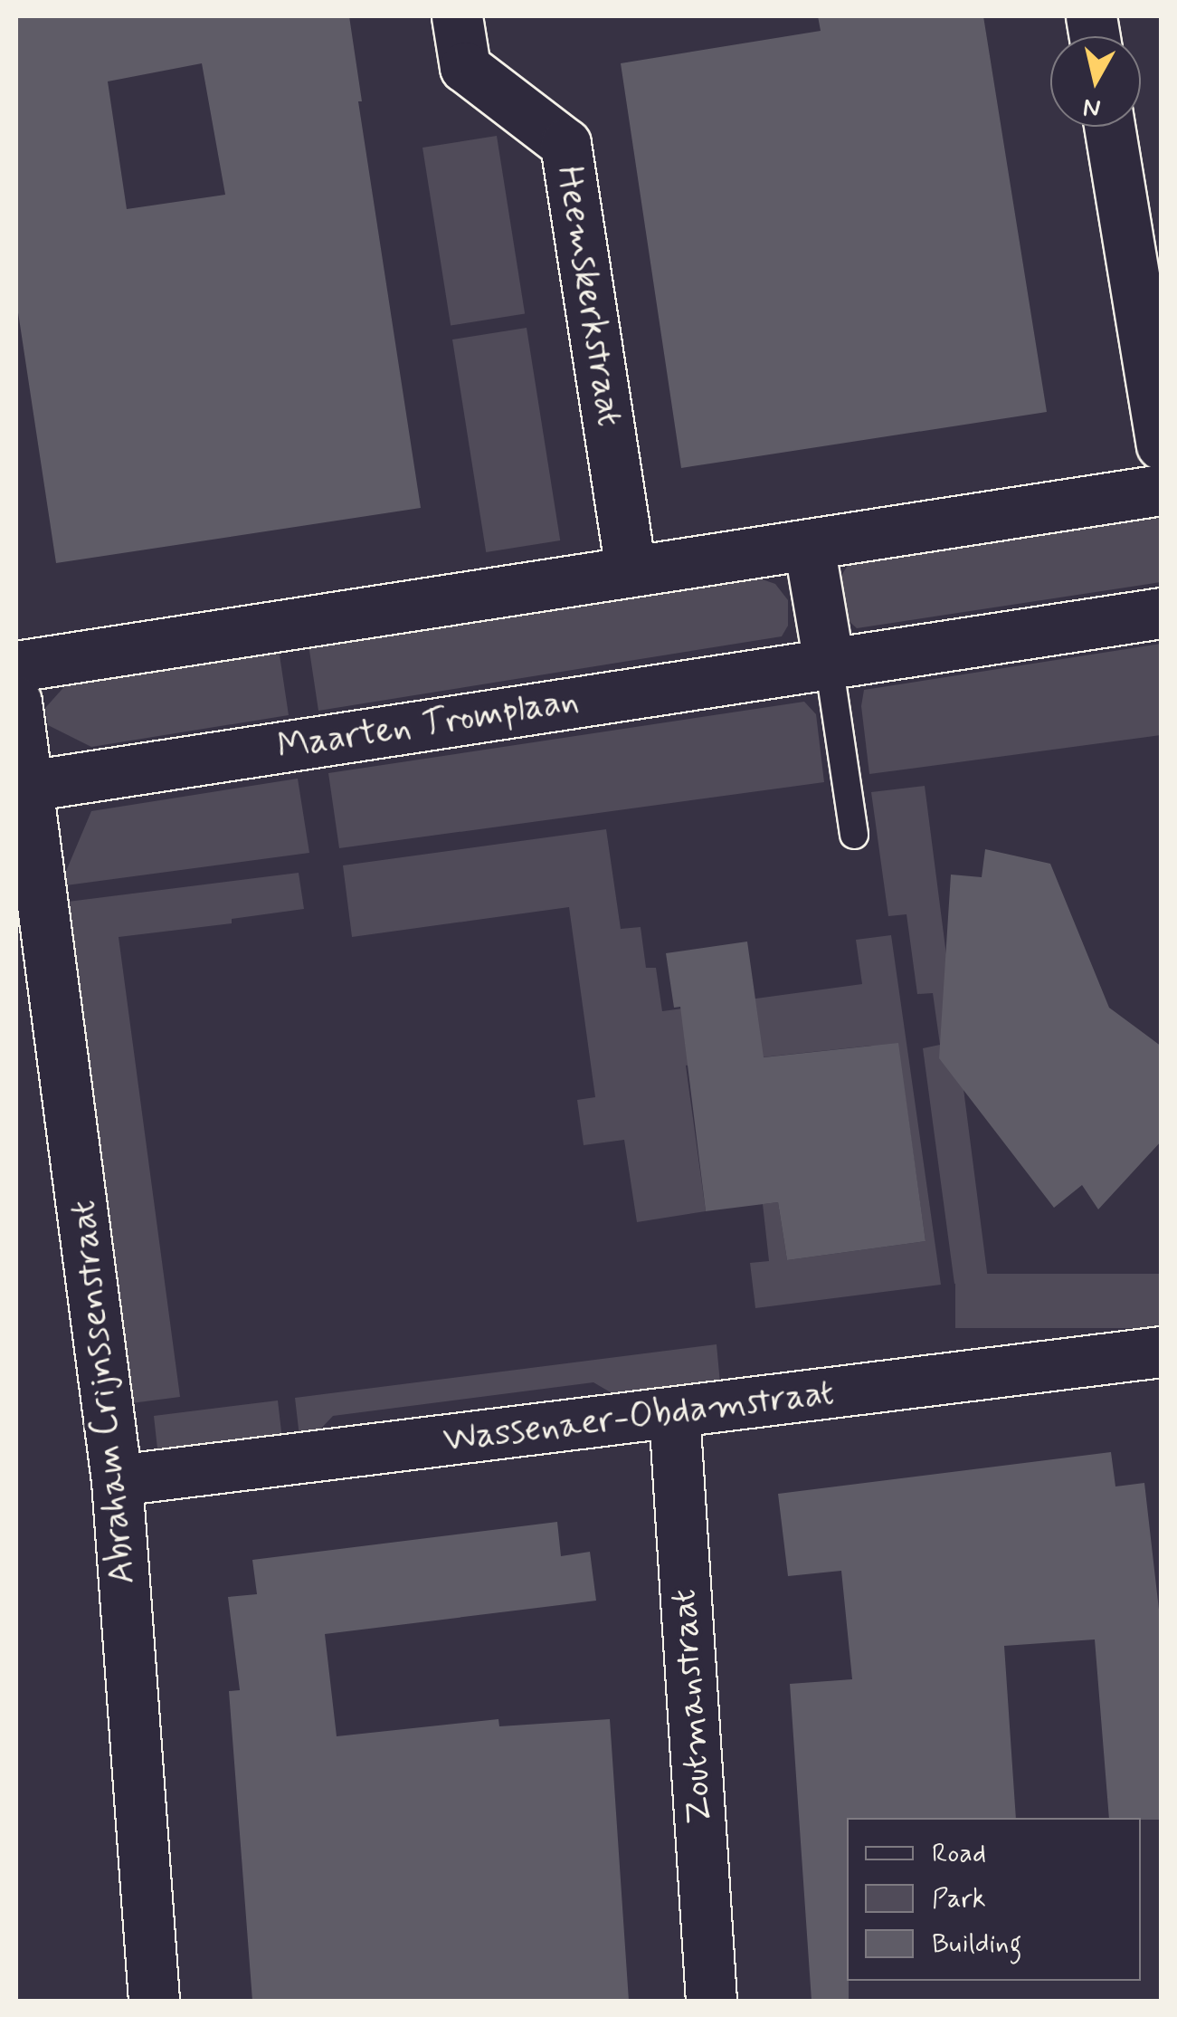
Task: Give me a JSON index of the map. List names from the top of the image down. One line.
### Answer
{"streets":{"street":["Heemskerkstraat","Maarten Tromplaan","Abraham Crijnssenstraat","Wassenaer-Obdamstraat","Zoutmanstraat"]},"crossings":[["Maarten Tromplaan","Abraham Crijnssenstraat"],["Abraham Crijnssenstraat","Wassenaer-Obdamstraat"],["Wassenaer-Obdamstraat","Zoutmanstraat"]],"legend":["Road","Park","Building"],"north":"bottom"}
